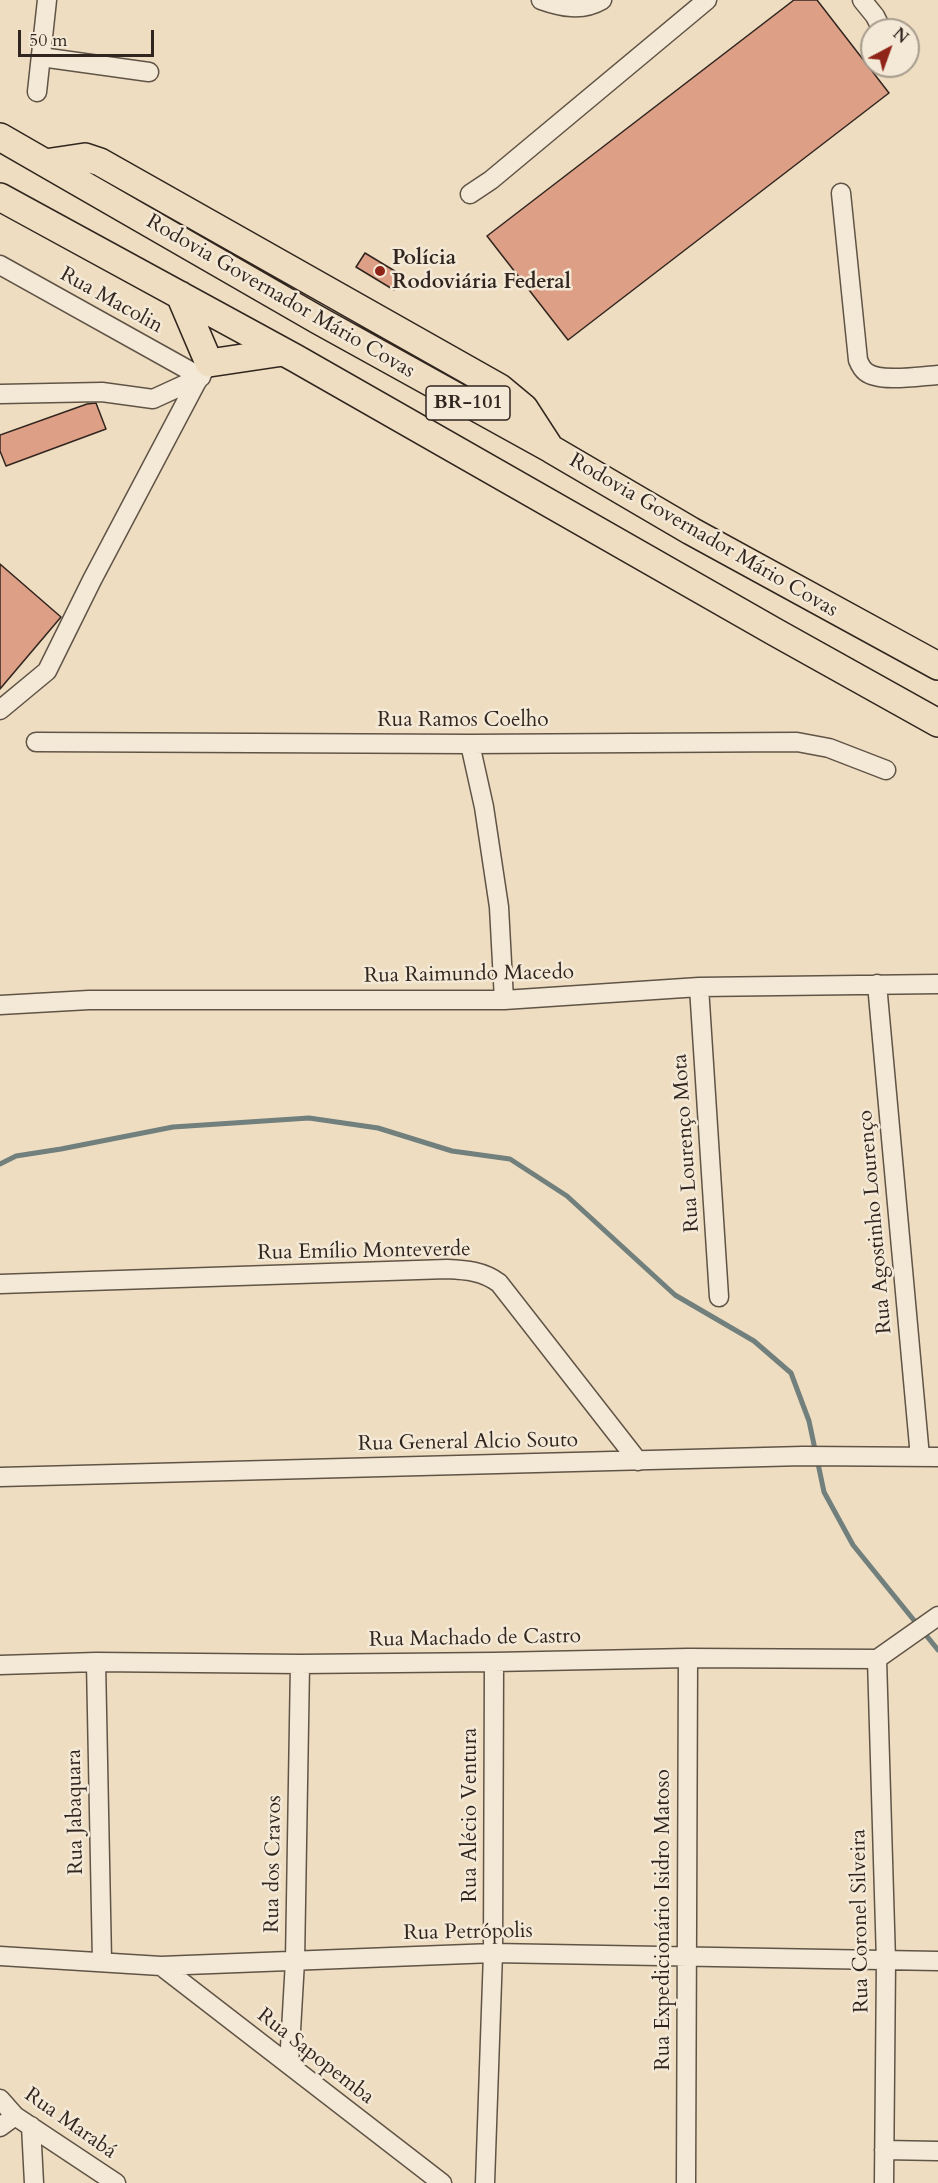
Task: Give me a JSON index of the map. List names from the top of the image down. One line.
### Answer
{"streets":{"highway":["Rodovia Governador Mário Covas","BR-101"],"street":["Rua Macolin","Rua Ramos Coelho","Rua Raimundo Macedo","Rua Lourenço Mota","Rua Agostinho Lourenço","Rua Emílio Monteverde","Rua General Alcio Souto","Rua Machado de Castro","Rua Jabaquara","Rua Alécio Ventura","Rua dos Cravos","Rua Expedicionário Isidro Matoso","Rua Coronel Silveira","Rua Petrópolis","Rua Sapopemba","Rua Marabá"]},"crossings":[["Rua Raimundo Macedo","Rua Lourenço Mota"],["Rua Raimundo Macedo","Rua Agostinho Lourenço"],["Rua Agostinho Lourenço","Rua General Alcio Souto"],["Rua Emílio Monteverde","Rua General Alcio Souto"],["Rua Machado de Castro","Rua Jabaquara"],["Rua Machado de Castro","Rua Alécio Ventura"],["Rua Machado de Castro","Rua dos Cravos"],["Rua Machado de Castro","Rua Expedicionário Isidro Matoso"],["Rua Machado de Castro","Rua Coronel Silveira"],["Rua Jabaquara","Rua Petrópolis"],["Rua Alécio Ventura","Rua Petrópolis"],["Rua dos Cravos","Rua Petrópolis"],["Rua dos Cravos","Rua Sapopemba"],["Rua Expedicionário Isidro Matoso","Rua Petrópolis"],["Rua Coronel Silveira","Rua Petrópolis"],["Rua Petrópolis","Rua Sapopemba"]],"places":["Polícia Rodoviária Federal"],"scale_bar":"50 m","north":"top right"}
